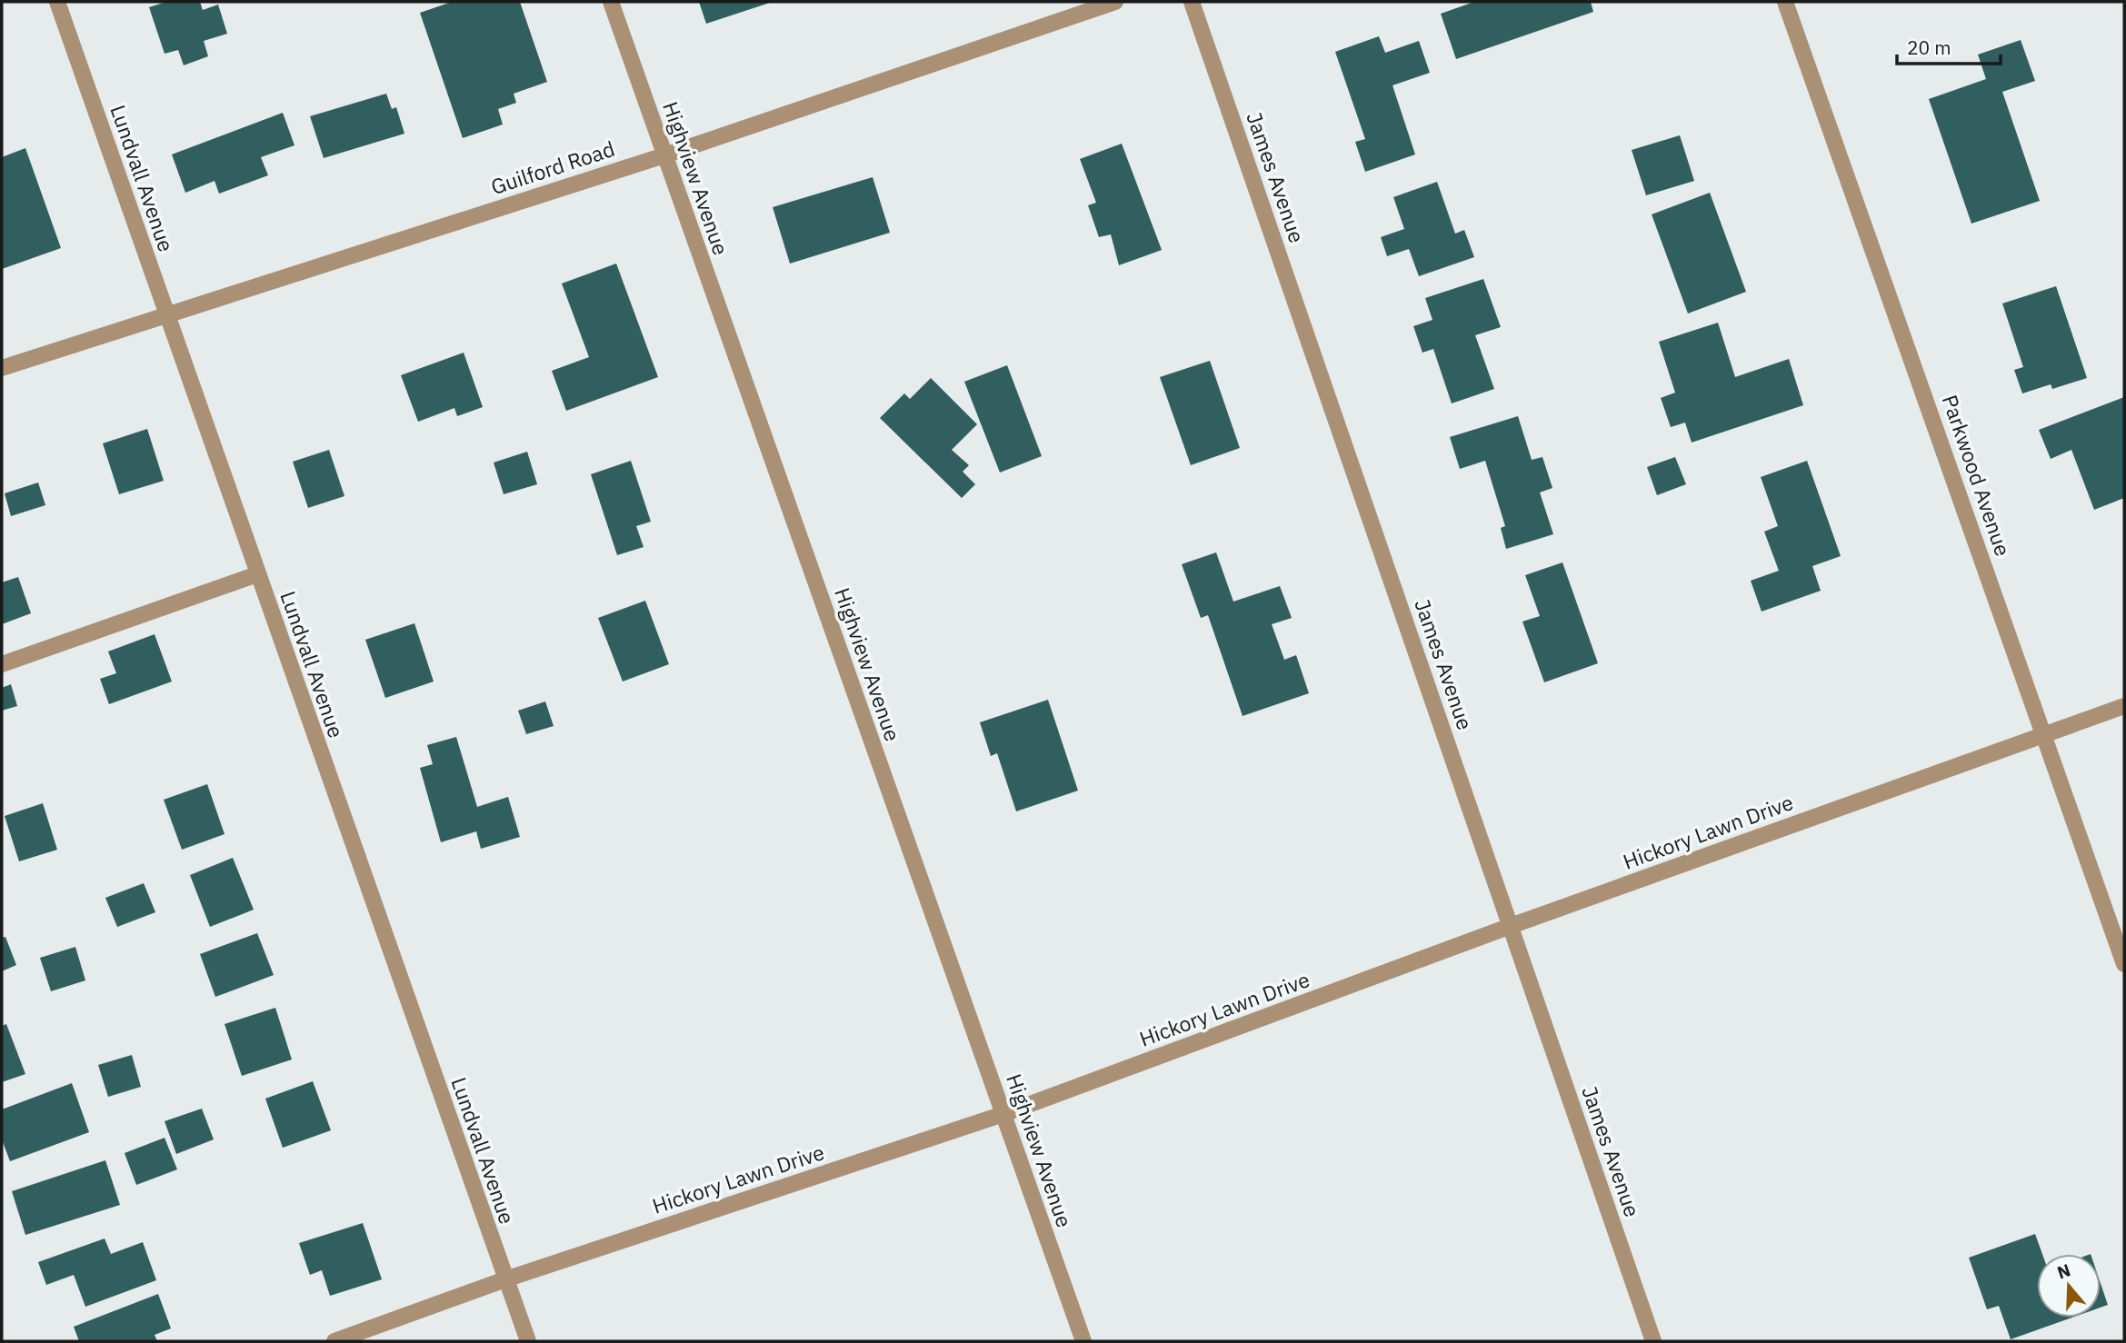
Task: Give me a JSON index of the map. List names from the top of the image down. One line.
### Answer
{"streets":{"street":["Guilford Road","James Avenue","Lundvall Avenue","Highview Avenue","Parkwood Avenue","Hickory Lawn Drive"]},"crossings":[["Guilford Road","Lundvall Avenue"],["Guilford Road","Highview Avenue"],["James Avenue","Hickory Lawn Drive"],["Lundvall Avenue","Hickory Lawn Drive"],["Highview Avenue","Hickory Lawn Drive"],["Parkwood Avenue","Hickory Lawn Drive"]],"scale_bar":"20 m","north":"top"}
